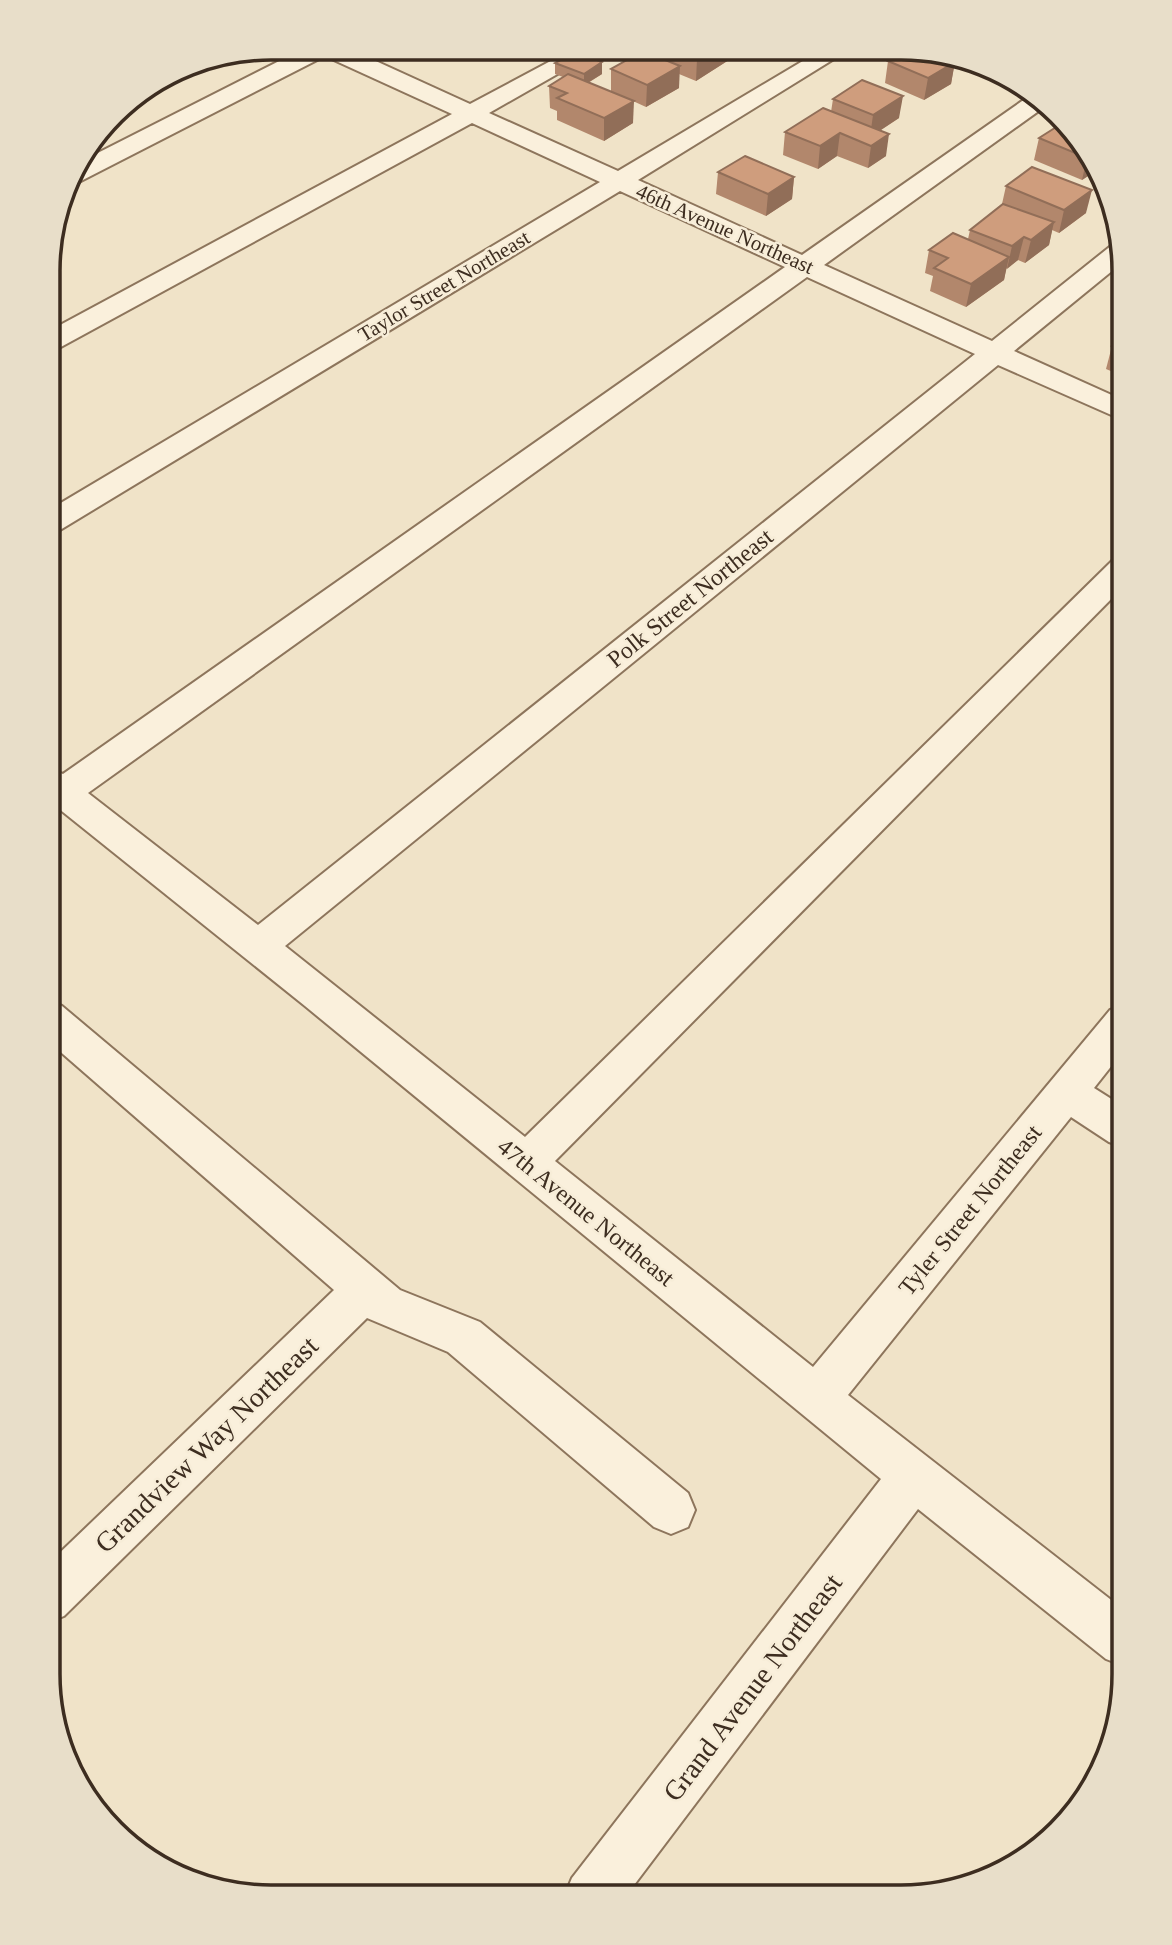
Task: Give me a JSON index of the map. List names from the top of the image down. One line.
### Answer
{"streets":{"street":["46th Avenue Northeast","Taylor Street Northeast","Polk Street Northeast","Tyler Street Northeast","47th Avenue Northeast","Grandview Way Northeast","Grand Avenue Northeast"]},"crossings":[["46th Avenue Northeast","Taylor Street Northeast"],["46th Avenue Northeast","Polk Street Northeast"],["Polk Street Northeast","47th Avenue Northeast"],["Tyler Street Northeast","47th Avenue Northeast"],["47th Avenue Northeast","Grand Avenue Northeast"]]}
